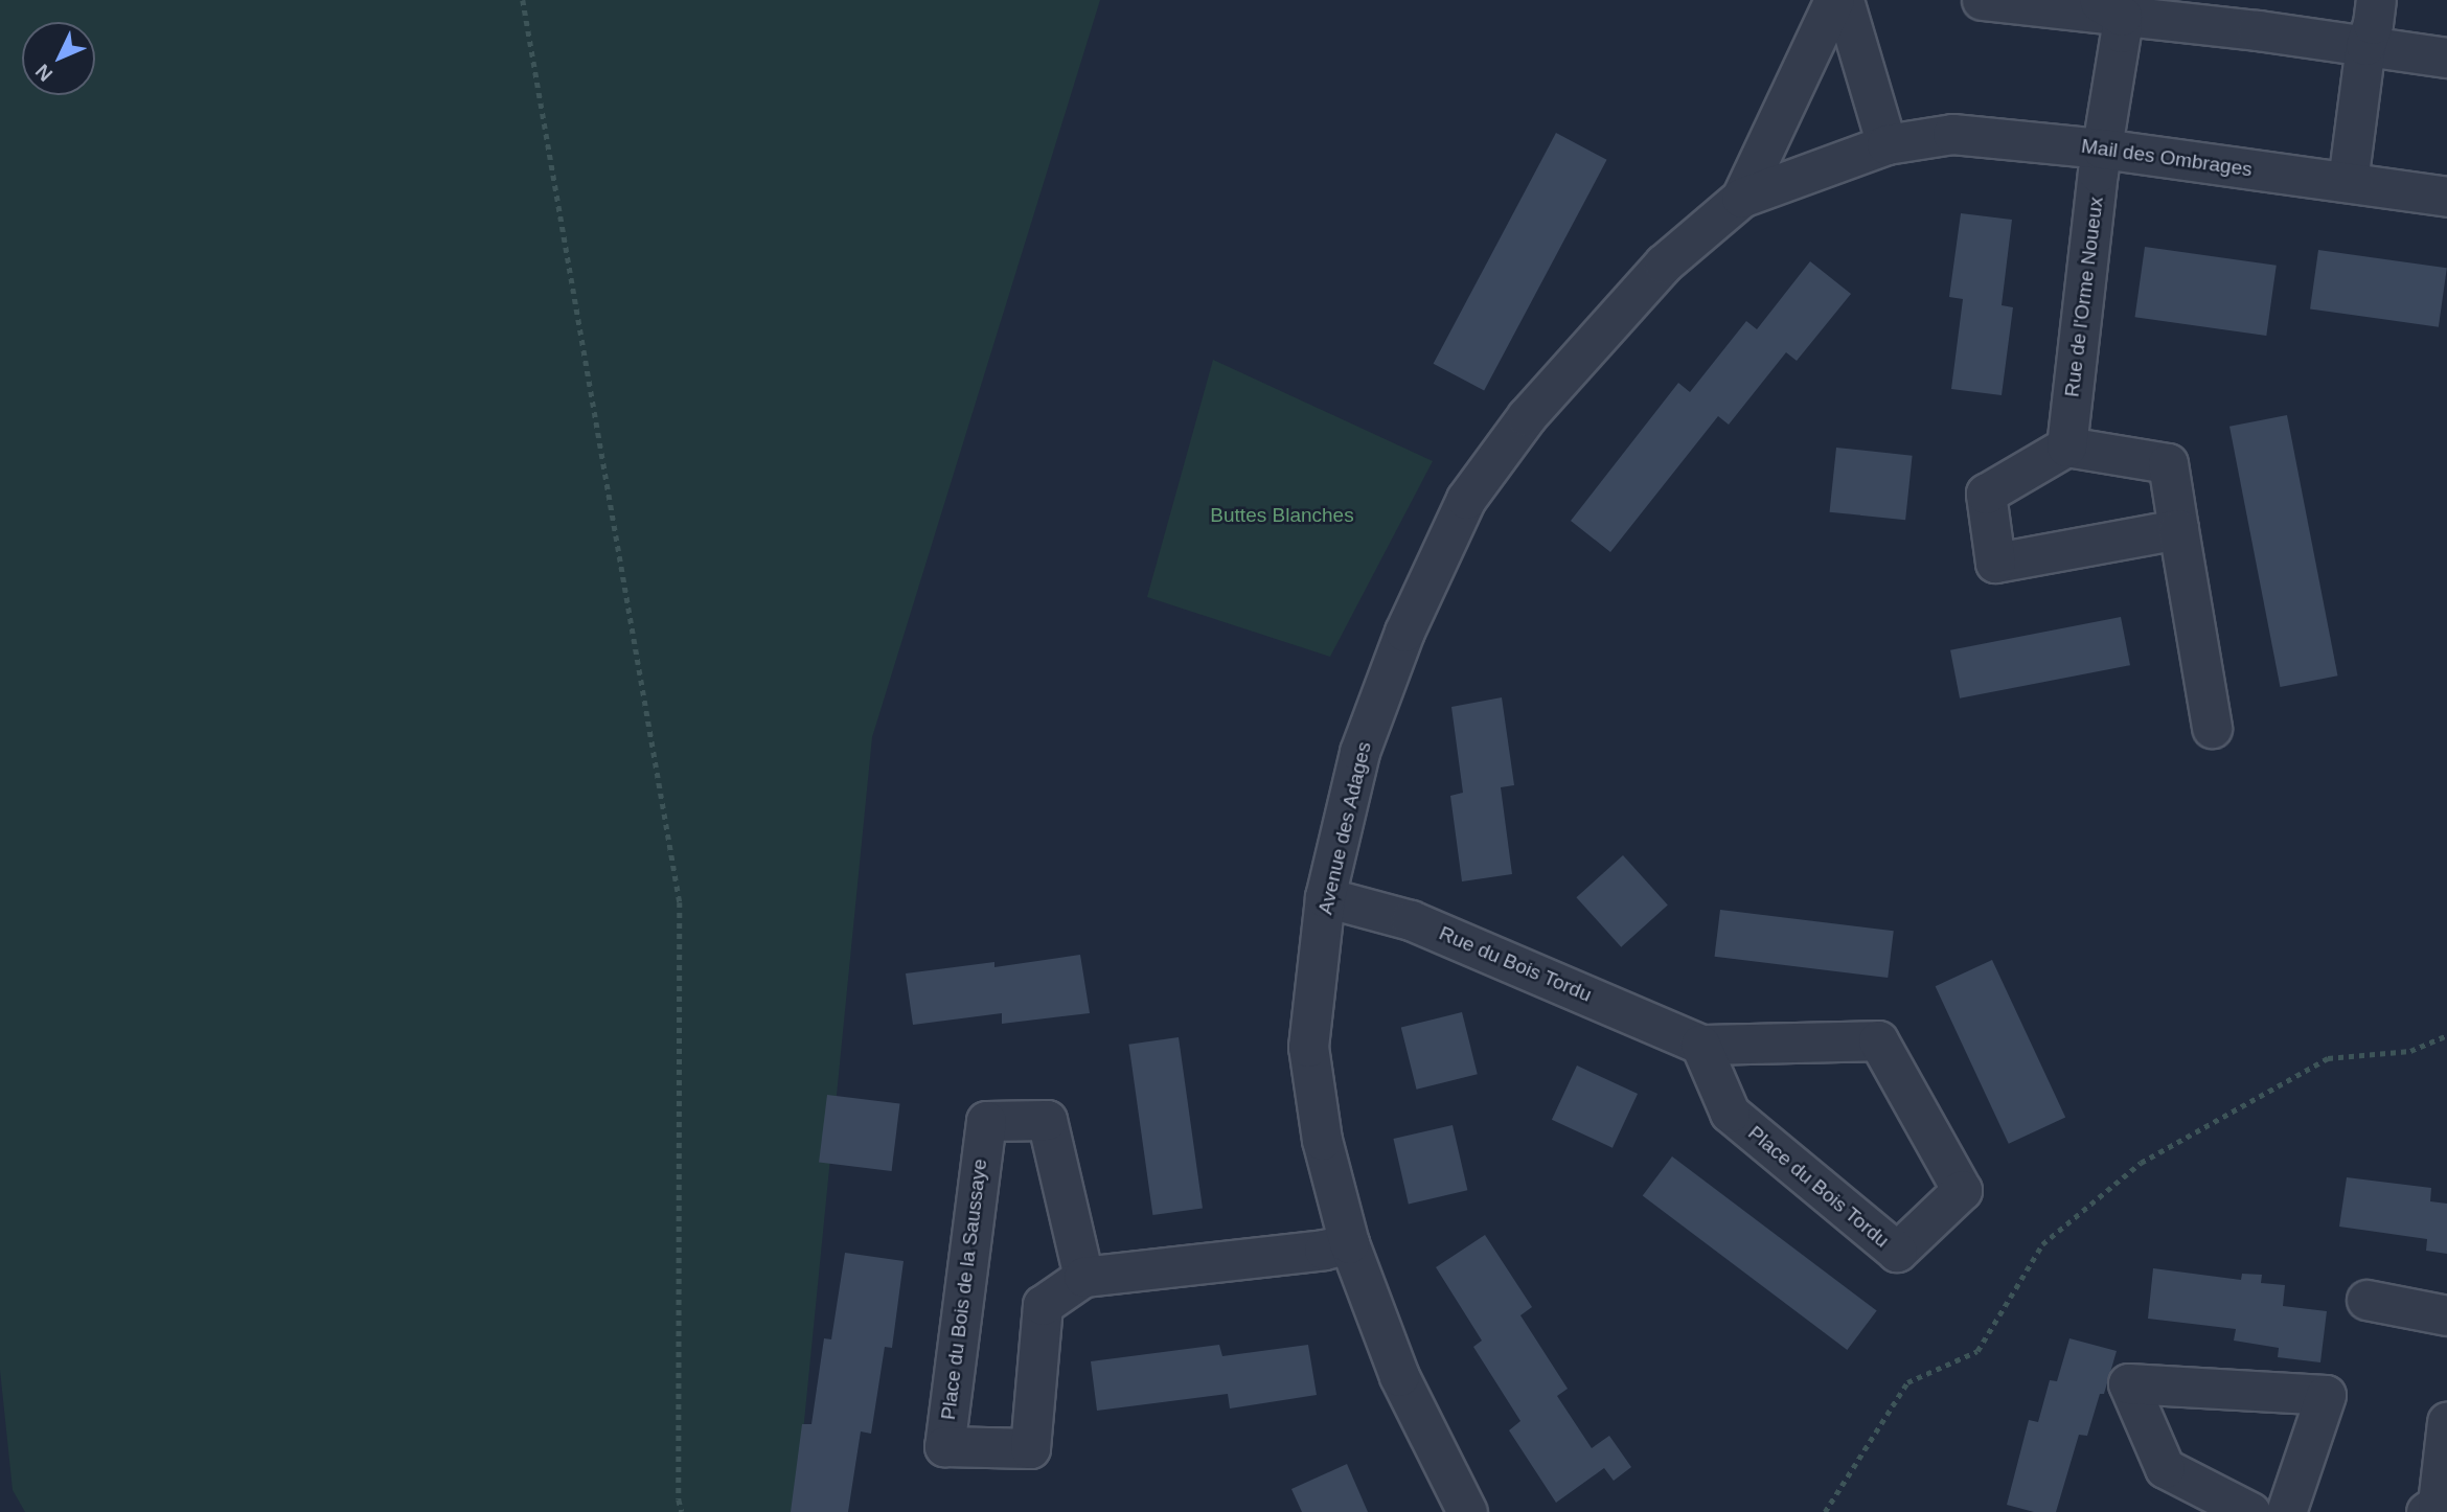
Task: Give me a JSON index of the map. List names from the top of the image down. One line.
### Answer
{"streets":{"street":["Mail des Ombrages","Rue de l'Orme Noueux","Avenue des Adages","Rue du Bois Tordu","Place du Bois Tordu","Place du Bois de la Saussaye"]},"crossings":[["Mail des Ombrages","Rue de l'Orme Noueux"],["Mail des Ombrages","Avenue des Adages"],["Avenue des Adages","Rue du Bois Tordu"],["Rue du Bois Tordu","Place du Bois Tordu"]],"parks":["Buttes Blanches"],"north":"bottom left"}
